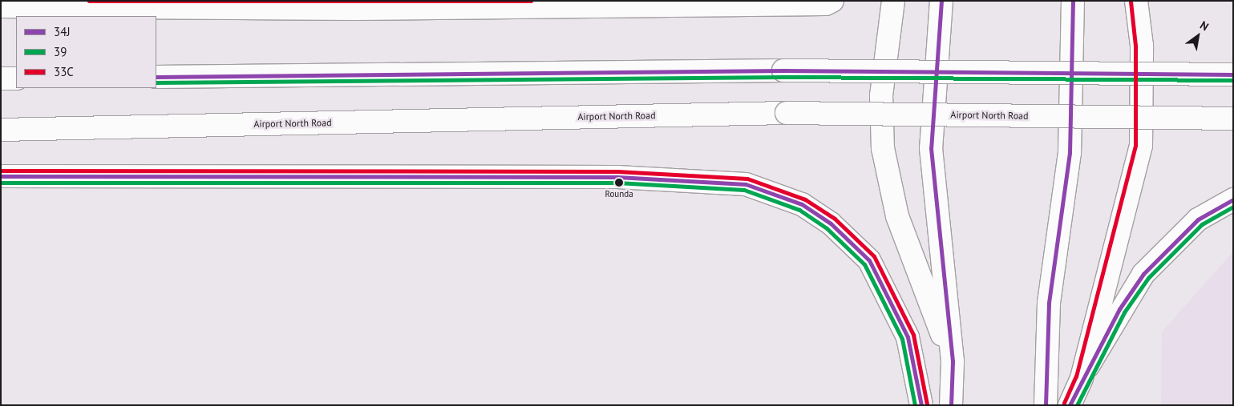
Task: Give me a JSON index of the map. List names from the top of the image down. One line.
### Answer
{"streets":{"main road":["Airport North Road"]},"places":["Rounda"],"lines":["transit line 34J","transit line 33C","transit line 39"],"legend":["34J","39","33C"],"north":"top right"}
